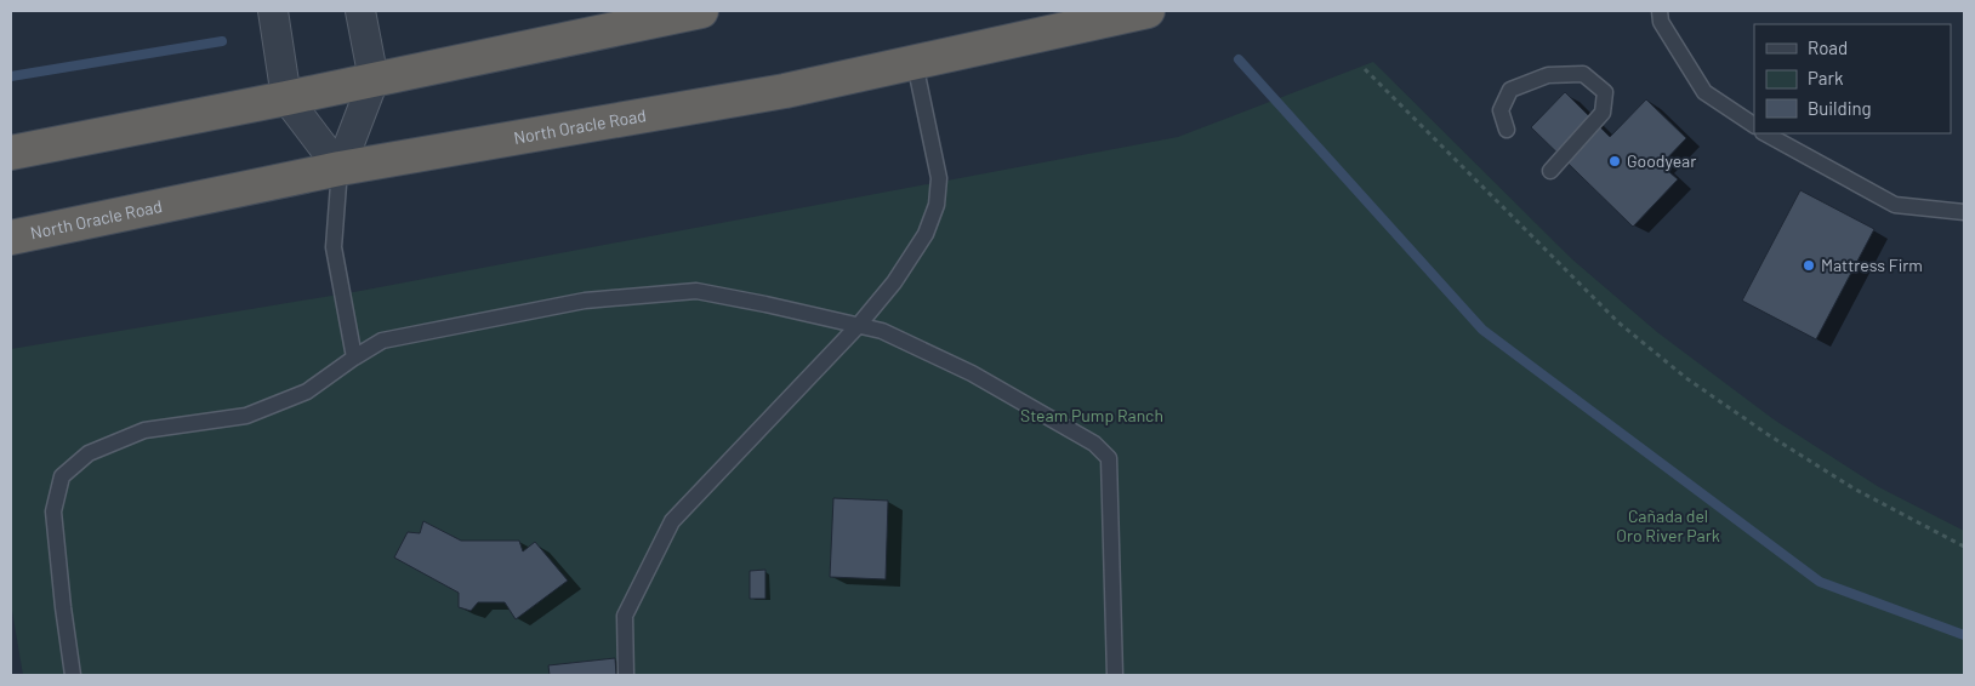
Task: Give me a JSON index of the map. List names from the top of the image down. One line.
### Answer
{"streets":{"highway":["North Oracle Road"]},"parks":["Steam Pump Ranch","Cañada del Oro River Park"],"places":["Goodyear","Mattress Firm"],"legend":["Road","Park","Building"]}
